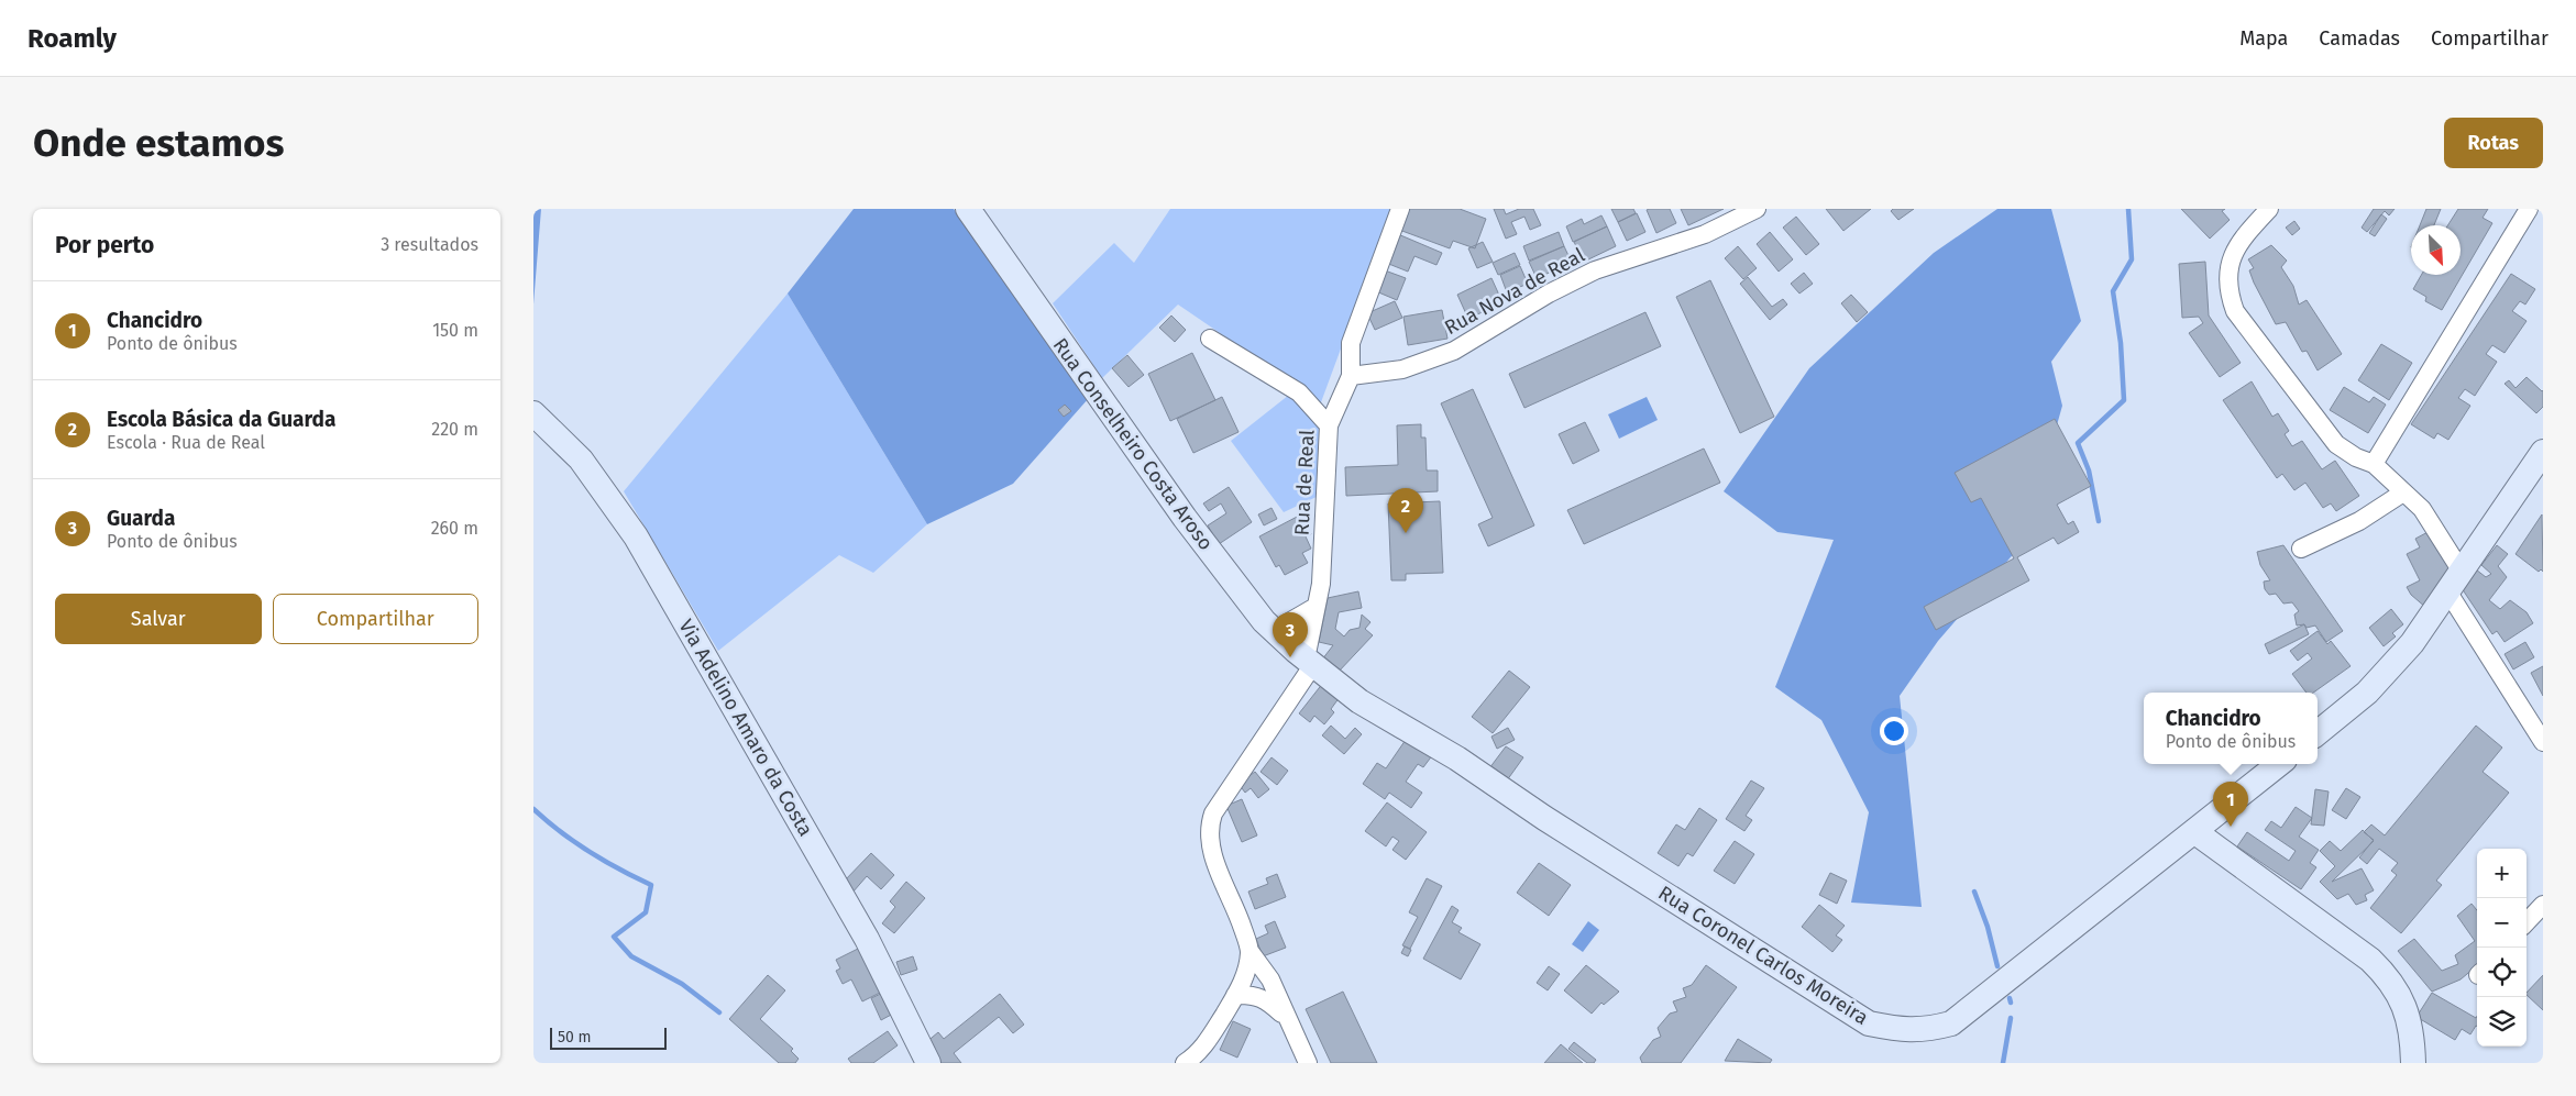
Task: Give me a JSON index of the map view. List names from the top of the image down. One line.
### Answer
{"streets":{"main road":["Rua Conselheiro Costa Aroso","Via Adelino Amaro da Costa","Rua Coronel Carlos Moreira"],"street":["Rua Nova de Real","Rua de Real"]},"crossings":[["Rua Nova de Real","Rua de Real"],["Rua Conselheiro Costa Aroso","Rua de Real"],["Rua Conselheiro Costa Aroso","Rua Coronel Carlos Moreira"],["Rua de Real","Rua Coronel Carlos Moreira"]],"scale_bar":"50 m","north":"bottom right","page":{"header":"Roamly","nav":["Mapa","Camadas","Compartilhar"],"buttons":["Rotas",["Salvar","Compartilhar"]],"title":"Onde estamos","heading":["Por perto","3 resultados"],"list":[{"mark":"1","name":"Chancidro","note":"Ponto de ônibus","value":"150 m"},{"mark":"2","name":"Escola Básica da Guarda","note":"Escola · Rua de Real","value":"220 m"},{"mark":"3","name":"Guarda","note":"Ponto de ônibus","value":"260 m"}],"pins":["2","3","1"],"popup":["Chancidro","Ponto de ônibus"],"map_buttons":["+","−"],"scale":"50 m"}}
